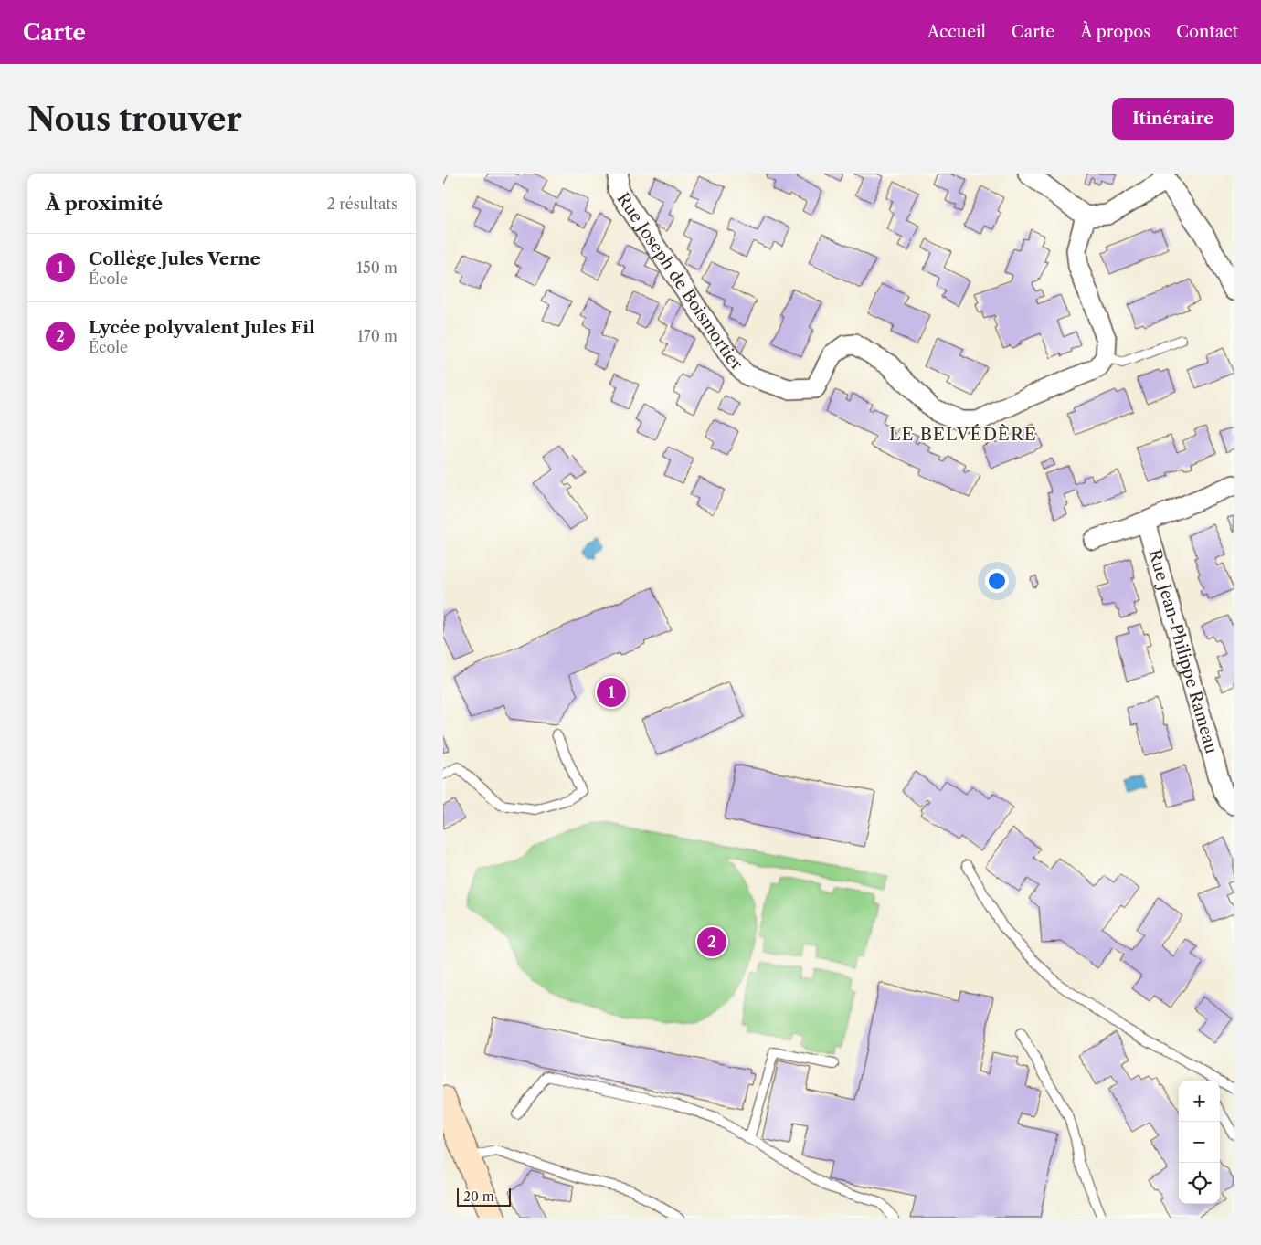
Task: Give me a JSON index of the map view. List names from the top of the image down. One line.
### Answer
{"streets":{"street":["Rue Joseph de Boismortier","Rue Jean-Philippe Rameau"]},"districts":["LE BELVÉDÈRE"],"scale_bar":"20 m","page":{"header":"Carte","nav":["Accueil","Carte","À propos","Contact"],"buttons":"Itinéraire","title":"Nous trouver","heading":["À proximité","2 résultats"],"list":[{"mark":"1","name":"Collège Jules Verne","note":"École","value":"150 m"},{"mark":"2","name":"Lycée polyvalent Jules Fil","note":"École","value":"170 m"}],"pins":["1","2"],"map_buttons":["+","−"],"scale":"20 m"}}
